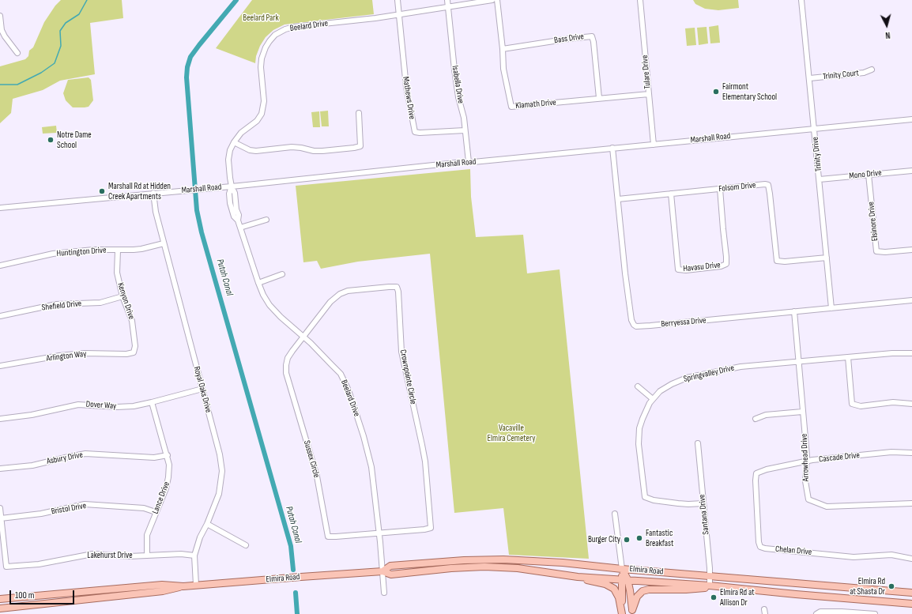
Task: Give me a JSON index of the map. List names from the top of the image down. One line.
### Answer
{"streets":{"main road":["Elmira Road"],"street":["Beelard Drive","Bass Drive","Tulare Drive","Trinity Court","Isabella Drive","Mathews Drive","Klamath Drive","Marshall Road","Trinity Drive","Mono Drive","Folsom Drive","Elsinore Drive","Huntington Drive","Havasu Drive","Kenyon Drive","Shefield Drive","Berryessa Drive","Arlington Way","Springvalley Drive","Crownpointe Circle","Royal Oaks Drive","Dover Way","Arrowhead Drive","Cascade Drive","Asbury Drive","Sussex Circle","Lance Drive","Bristol Drive","Santana Drive","Chelan Drive","Lakehurst Drive"]},"crossings":[["Beelard Drive","Isabella Drive"],["Beelard Drive","Mathews Drive"],["Beelard Drive","Marshall Road"],["Beelard Drive","Crownpointe Circle"],["Beelard Drive","Sussex Circle"],["Beelard Drive","Elmira Road"],["Bass Drive","Klamath Drive"],["Tulare Drive","Klamath Drive"],["Tulare Drive","Marshall Road"],["Trinity Court","Trinity Drive"],["Isabella Drive","Mathews Drive"],["Isabella Drive","Marshall Road"],["Marshall Road","Trinity Drive"],["Marshall Road","Berryessa Drive"],["Marshall Road","Royal Oaks Drive"],["Trinity Drive","Mono Drive"],["Trinity Drive","Folsom Drive"],["Trinity Drive","Berryessa Drive"],["Mono Drive","Elsinore Drive"],["Folsom Drive","Havasu Drive"],["Folsom Drive","Berryessa Drive"],["Huntington Drive","Kenyon Drive"],["Huntington Drive","Royal Oaks Drive"],["Kenyon Drive","Shefield Drive"],["Kenyon Drive","Arlington Way"],["Berryessa Drive","Arrowhead Drive"],["Springvalley Drive","Arrowhead Drive"],["Springvalley Drive","Santana Drive"],["Crownpointe Circle","Sussex Circle"],["Royal Oaks Drive","Dover Way"],["Royal Oaks Drive","Lakehurst Drive"],["Royal Oaks Drive","Elmira Road"],["Dover Way","Lance Drive"],["Arrowhead Drive","Cascade Drive"],["Cascade Drive","Chelan Drive"],["Asbury Drive","Lance Drive"],["Lance Drive","Bristol Drive"],["Lance Drive","Lakehurst Drive"],["Bristol Drive","Lakehurst Drive"],["Santana Drive","Elmira Road"]],"water":["Putah Canal"],"parks":["Beelard Park","Vacaville Elmira Cemetery"],"places":["Fairmont Elementary School","Notre Dame School","Marshall Rd at Hidden Creek Apartments","Fantastic Breakfast","Burger City","Elmira Rd at Shasta Dr","Elmira Rd at Allison Dr"],"scale_bar":"100 m","north":"bottom"}
